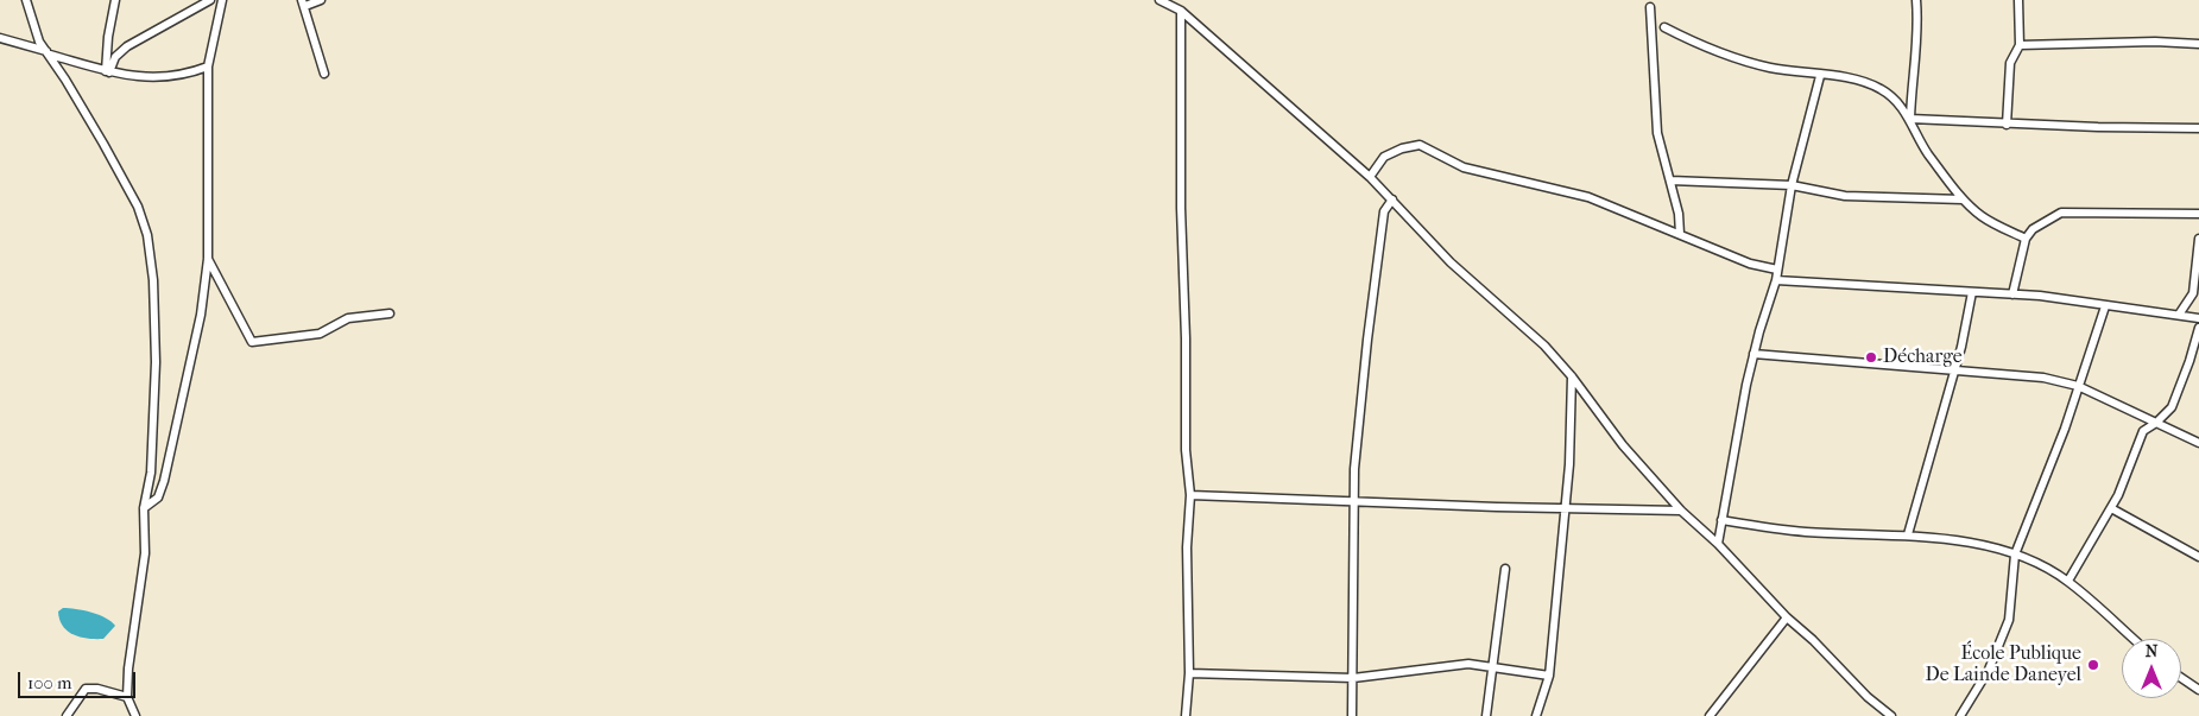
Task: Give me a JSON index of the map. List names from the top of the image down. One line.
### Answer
{"places":["Décharge","École Publique De Lainde Daneyel"],"scale_bar":"100 m","north":"top"}
